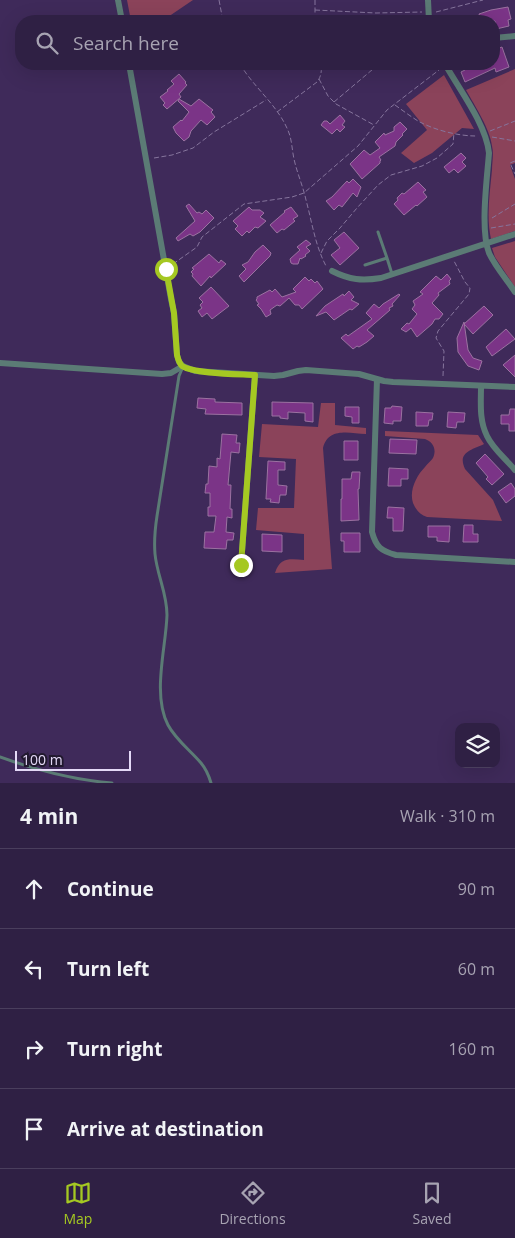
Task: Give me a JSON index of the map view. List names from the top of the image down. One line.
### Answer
{"scale_bar":"100 m","page":{"search":"Search here","scale":"100 m","heading":["4 min","Walk · 310 m"],"list":[["Continue","90 m"],["Turn left","60 m"],["Turn right","160 m"],"Arrive at destination"],"nav":["Map","Directions","Saved"]}}
